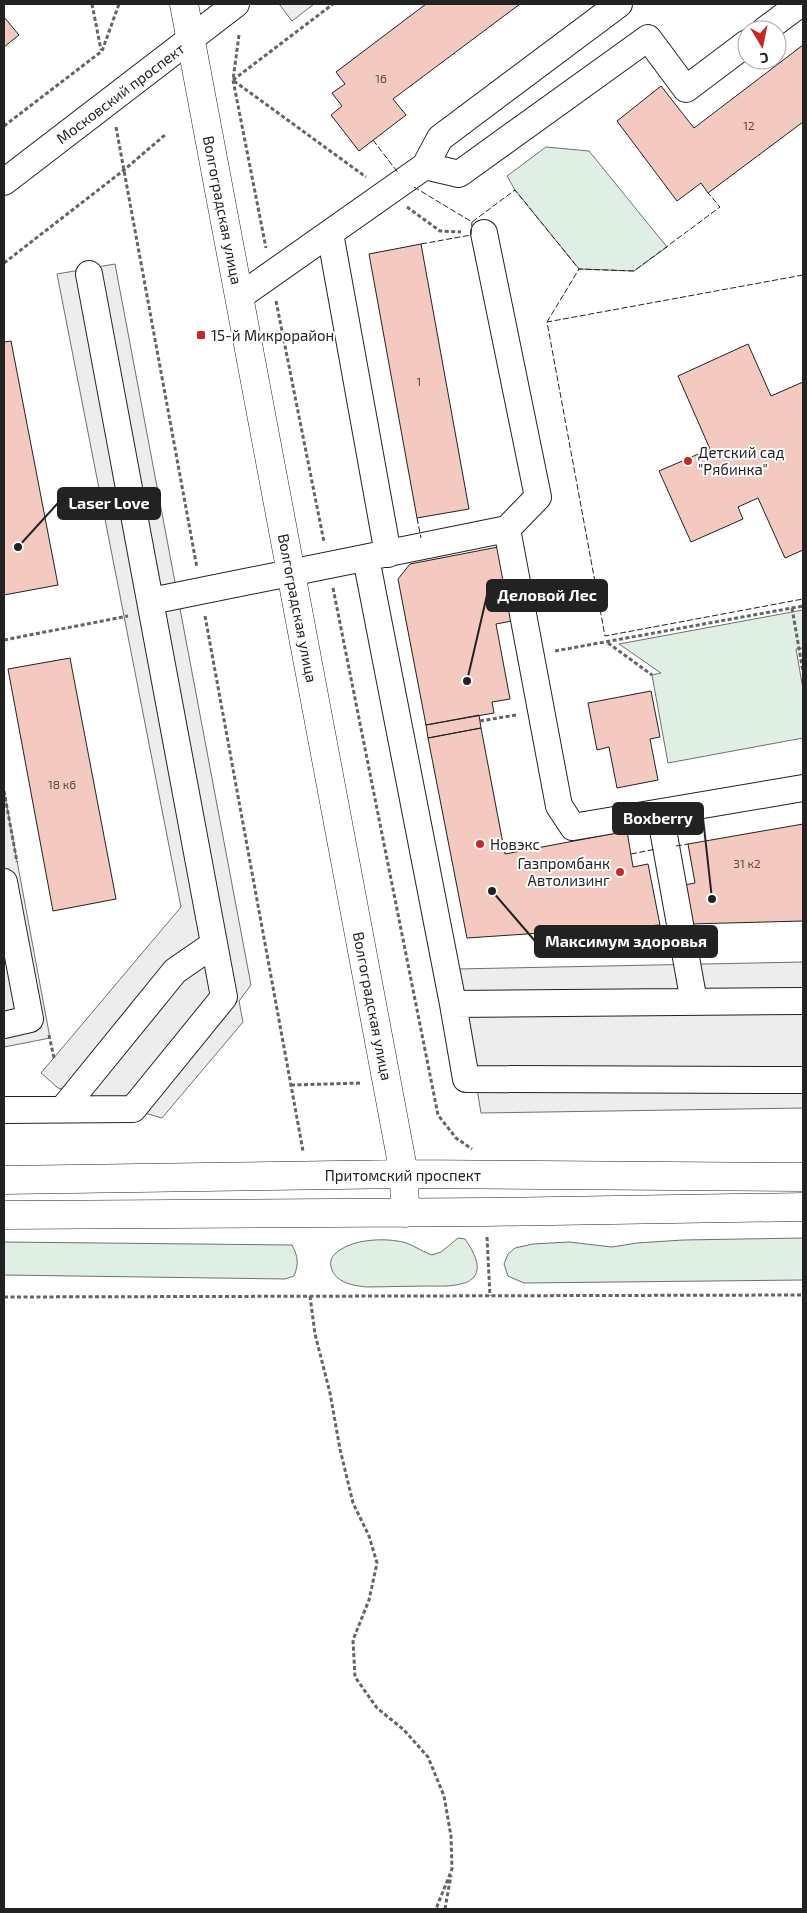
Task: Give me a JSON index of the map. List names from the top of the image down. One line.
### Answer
{"streets":{"main road":["Волгоградская улица","Притомский проспект"],"street":["Московский проспект"]},"crossings":[["Московский проспект","Волгоградская улица"],["Волгоградская улица","Притомский проспект"]],"places":{"transit":["15-й Микрорайон"],"other":["Детский сад \"Рябинка\"","Laser Love","Деловой Лес","Новэкс","Газпромбанк Автолизинг","Максимум здоровья","Boxberry"]},"house_numbers":["16","12","1","18 к6","31 к2"],"north":"bottom"}
